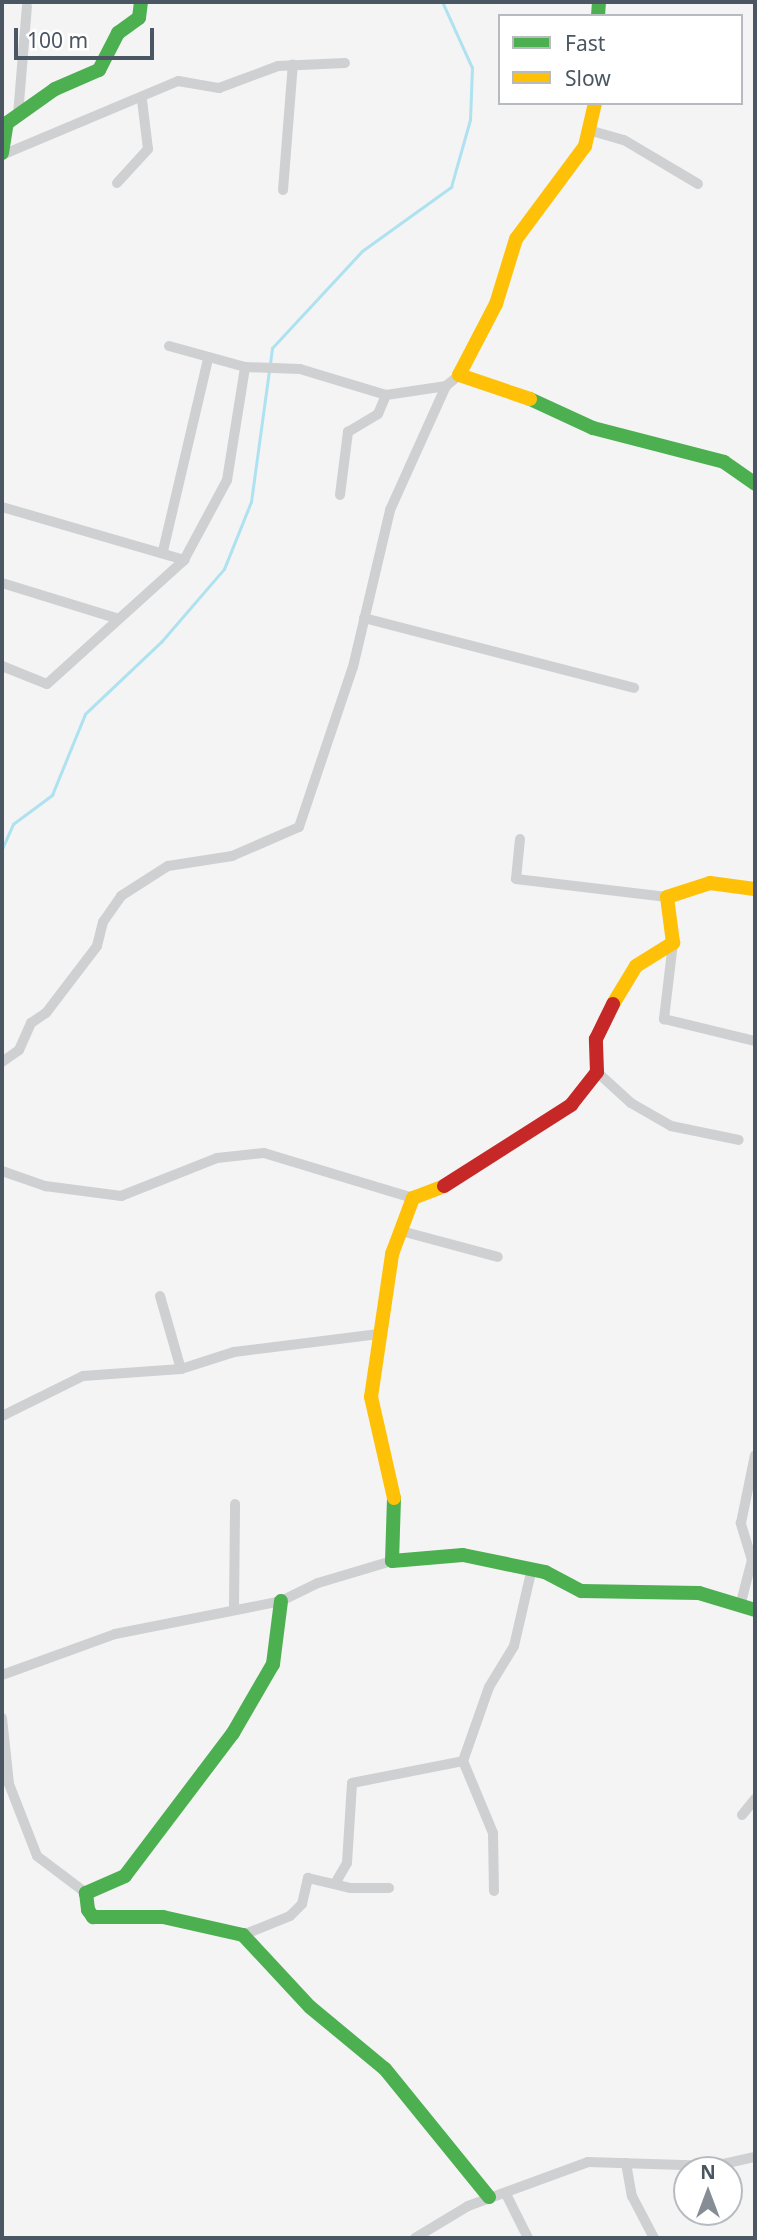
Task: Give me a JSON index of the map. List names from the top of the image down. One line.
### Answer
{"legend":["Fast","Slow"],"scale_bar":"100 m","north":"top"}
